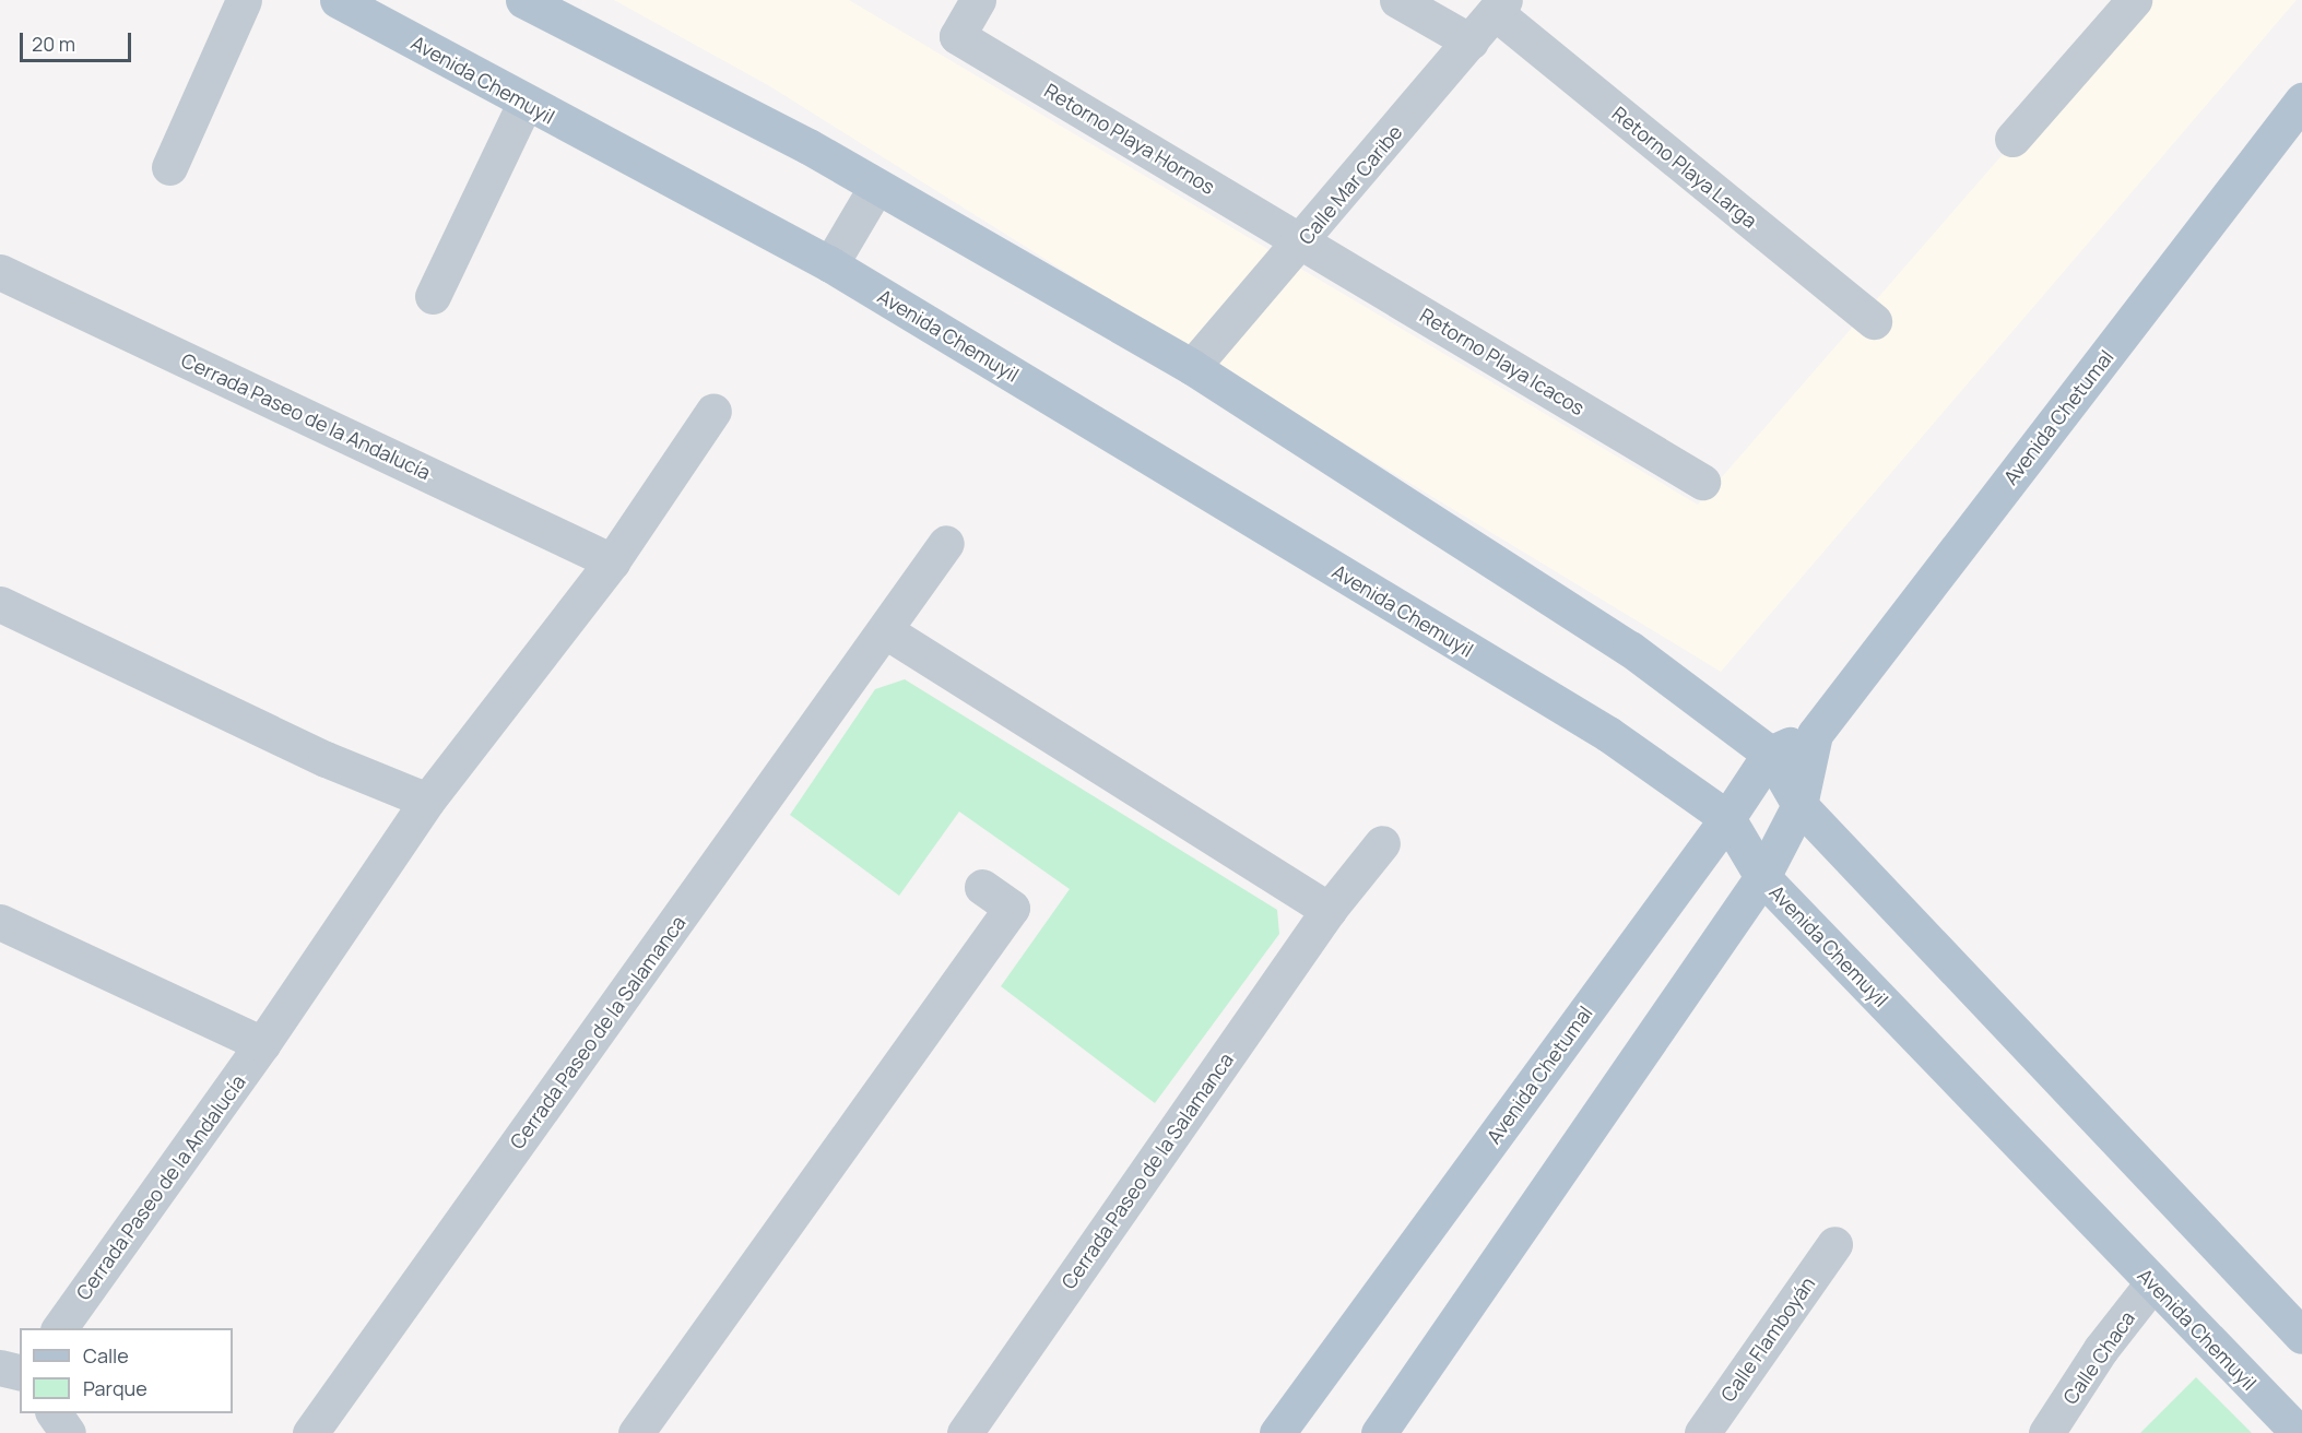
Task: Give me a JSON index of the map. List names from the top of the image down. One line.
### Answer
{"streets":{"main road":["Avenida Chemuyil","Avenida Chetumal"],"street":["Retorno Playa Hornos","Retorno Playa Larga","Calle Mar Caribe","Retorno Playa Icacos","Cerrada Paseo de la Andalucía","Cerrada Paseo de la Salamanca","Calle Flamboyán","Calle Chaca"]},"crossings":[["Avenida Chemuyil","Avenida Chetumal"],["Avenida Chemuyil","Calle Chaca"],["Retorno Playa Hornos","Calle Mar Caribe"],["Retorno Playa Hornos","Retorno Playa Icacos"],["Retorno Playa Larga","Calle Mar Caribe"],["Calle Mar Caribe","Retorno Playa Icacos"]],"legend":["Calle","Parque"],"scale_bar":"20 m"}
